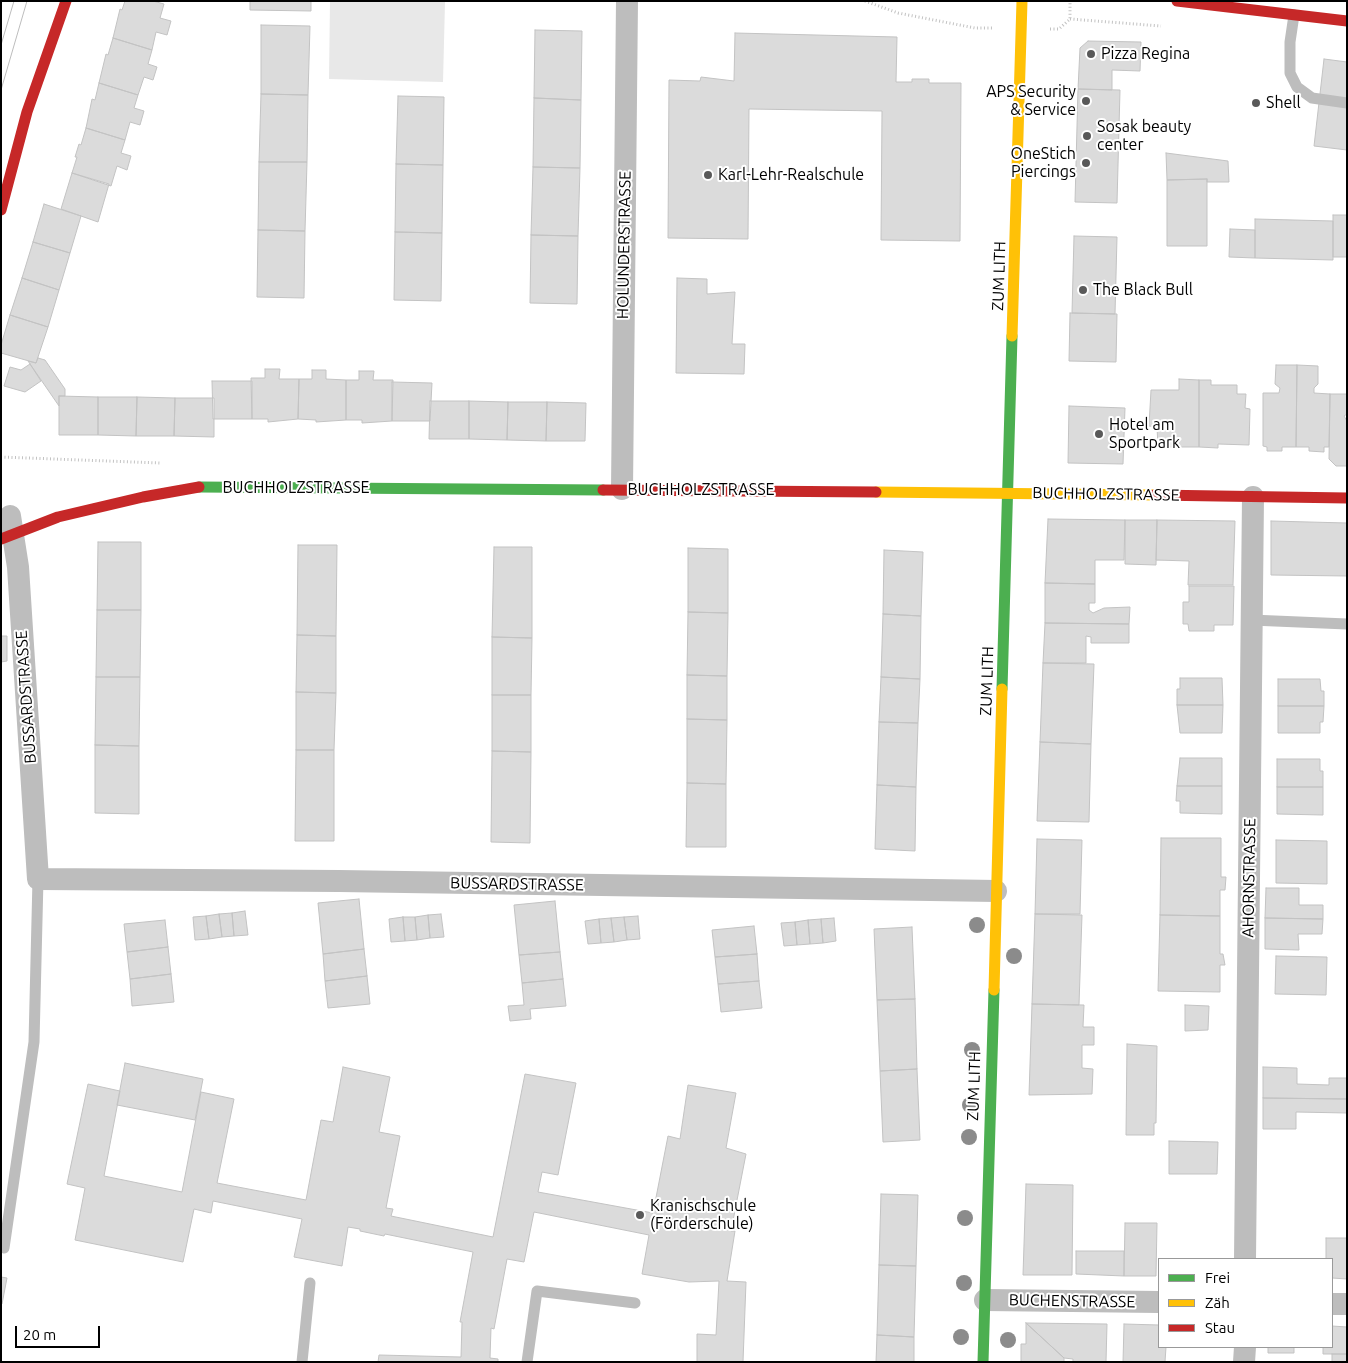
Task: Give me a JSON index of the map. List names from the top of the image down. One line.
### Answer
{"streets":{"street":["HOLUNDERSTRASSE","ZUM LITH","BUCHHOLZSTRASSE","BUSSARDSTRASSE","AHORNSTRASSE","BUCHENSTRASSE"]},"crossings":[["HOLUNDERSTRASSE","BUCHHOLZSTRASSE"],["ZUM LITH","BUCHHOLZSTRASSE"],["ZUM LITH","BUSSARDSTRASSE"],["ZUM LITH","BUCHENSTRASSE"],["BUCHHOLZSTRASSE","BUSSARDSTRASSE"],["BUCHHOLZSTRASSE","AHORNSTRASSE"]],"places":["Pizza Regina","APS Security & Service","Shell","Sosak beauty center","OneStich Piercings","Karl-Lehr-Realschule","The Black Bull","Hotel am Sportpark","Kranischschule (Förderschule)"],"legend":["Frei","Zäh","Stau"],"scale_bar":"20 m"}
